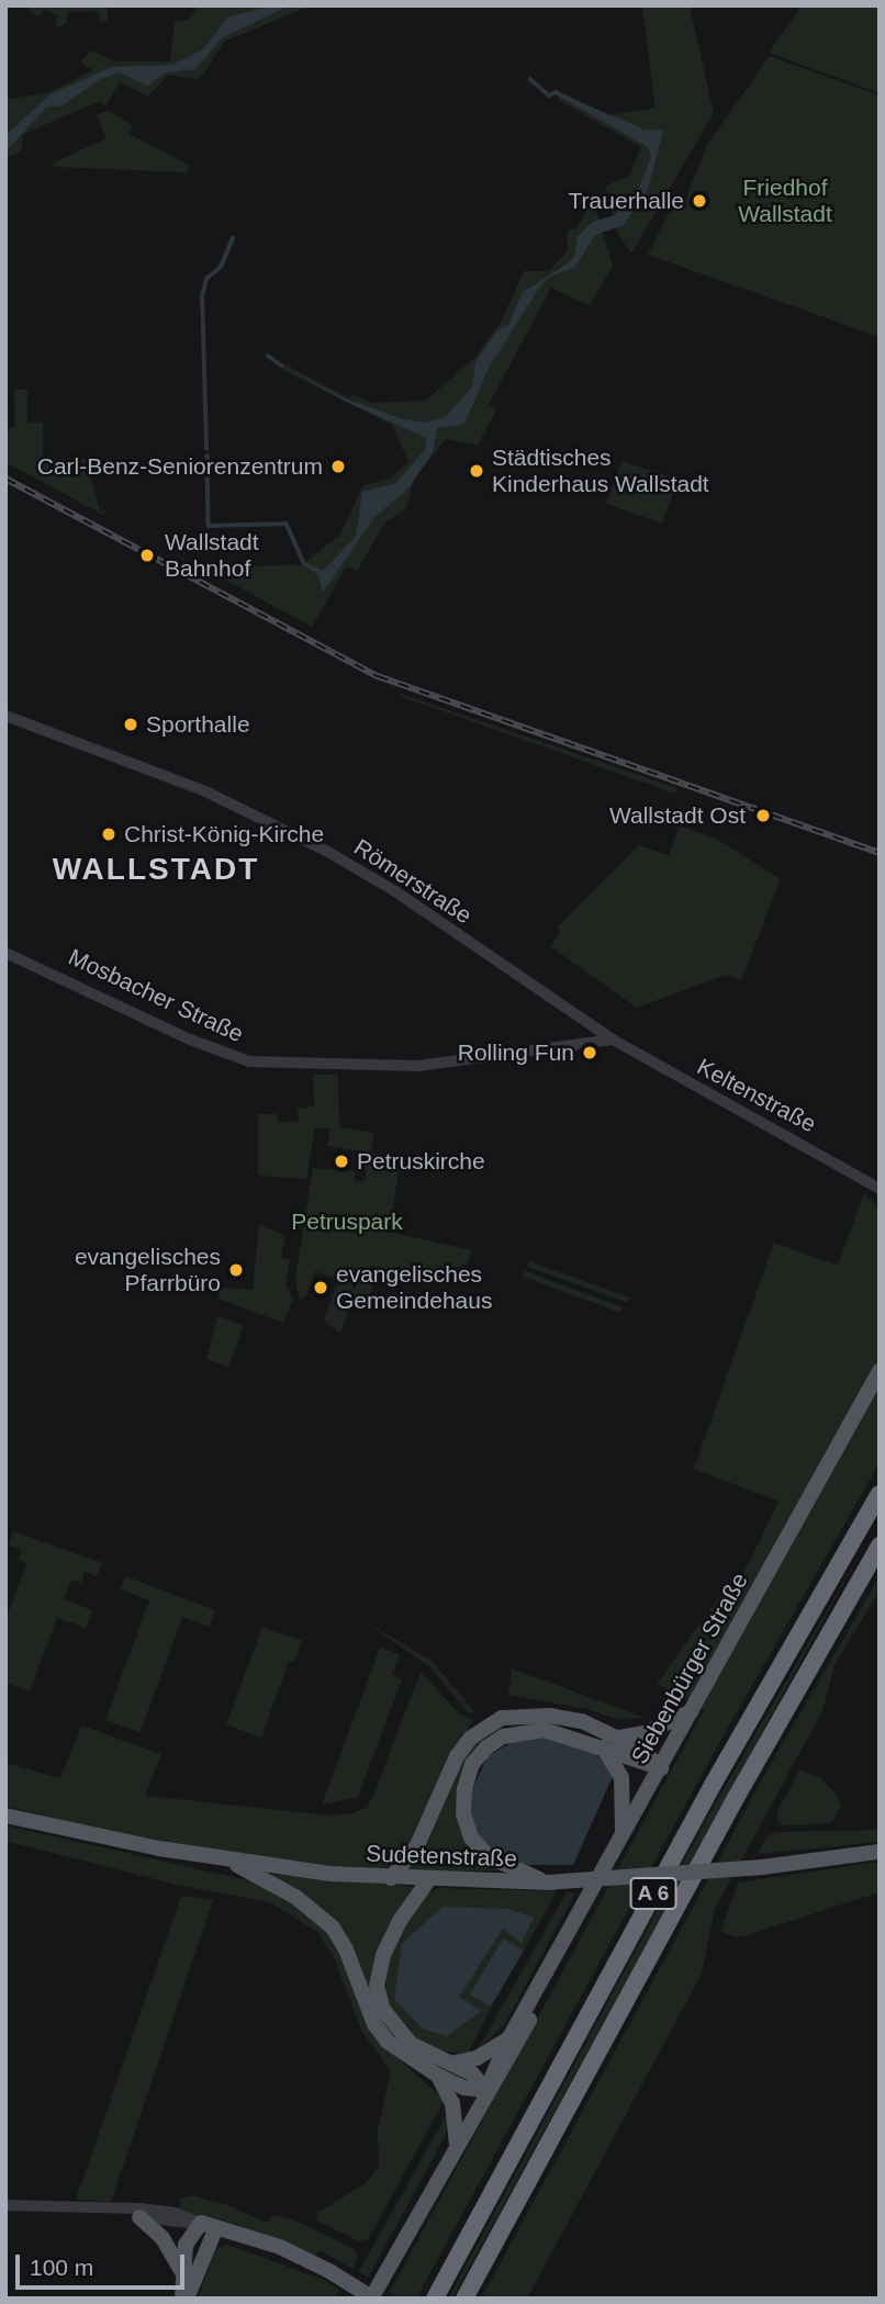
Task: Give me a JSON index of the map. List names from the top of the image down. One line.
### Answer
{"streets":{"highway":["A 6"],"main road":["Siebenbürger Straße","Sudetenstraße"],"street":["Römerstraße","Mosbacher Straße","Keltenstraße"]},"crossings":[["Römerstraße","Mosbacher Straße"],["Römerstraße","Keltenstraße"],["Mosbacher Straße","Keltenstraße"]],"districts":["WALLSTADT"],"parks":["Friedhof Wallstadt","Petruspark"],"places":["Trauerhalle","Carl-Benz-Seniorenzentrum","Städtisches Kinderhaus Wallstadt","Wallstadt Bahnhof","Sporthalle","Wallstadt Ost","Christ-König-Kirche","Rolling Fun","Petruskirche","evangelisches Pfarrbüro","evangelisches Gemeindehaus"],"scale_bar":"100 m"}
